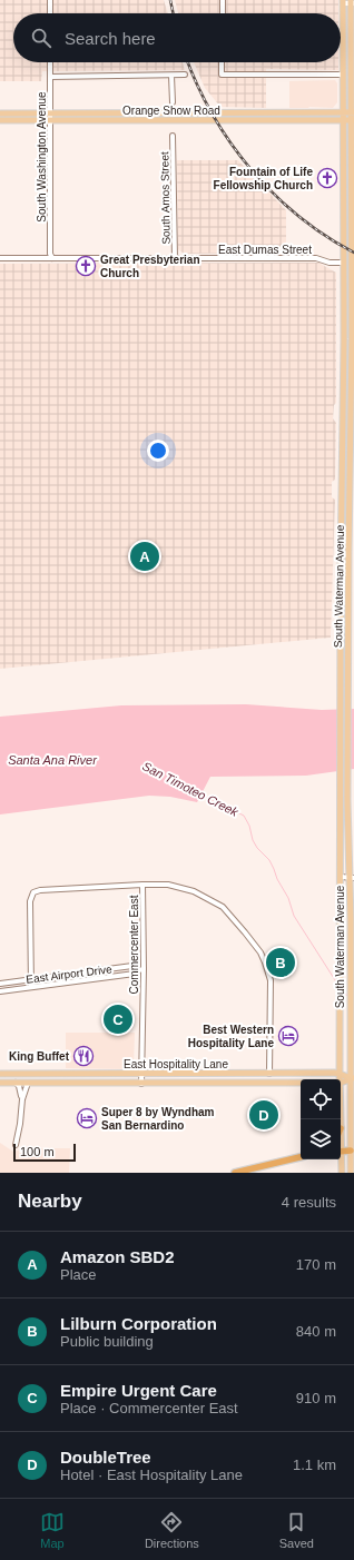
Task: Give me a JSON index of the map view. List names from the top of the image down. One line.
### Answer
{"streets":{"main road":["Orange Show Road","South Waterman Avenue","East Hospitality Lane"],"street":["South Washington Avenue","South Amos Street","East Dumas Street","Commercenter East","East Airport Drive"]},"crossings":[["Orange Show Road","South Washington Avenue"],["Orange Show Road","South Waterman Avenue"],["South Washington Avenue","East Dumas Street"],["South Amos Street","East Dumas Street"],["East Dumas Street","South Waterman Avenue"],["South Waterman Avenue","East Hospitality Lane"],["Commercenter East","East Airport Drive"],["Commercenter East","East Hospitality Lane"]],"water":["Santa Ana River","San Timoteo Creek"],"places":{"church":["Fountain of Life Fellowship Church","Great Presbyterian Church"],"hotel":["Best Western Hospitality Lane","Super 8 by Wyndham San Bernardino"],"restaurant":["King Buffet"]},"scale_bar":"100 m","page":{"search":"Search here","pins":["A","B","C","D"],"scale":"100 m","heading":["Nearby","4 results"],"list":[{"mark":"A","name":"Amazon SBD2","note":"Place","value":"170 m"},{"mark":"B","name":"Lilburn Corporation","note":"Public building","value":"840 m"},{"mark":"C","name":"Empire Urgent Care","note":"Place · Commercenter East","value":"910 m"},{"mark":"D","name":"DoubleTree","note":"Hotel · East Hospitality Lane","value":"1.1 km"}],"nav":["Map","Directions","Saved"]}}
